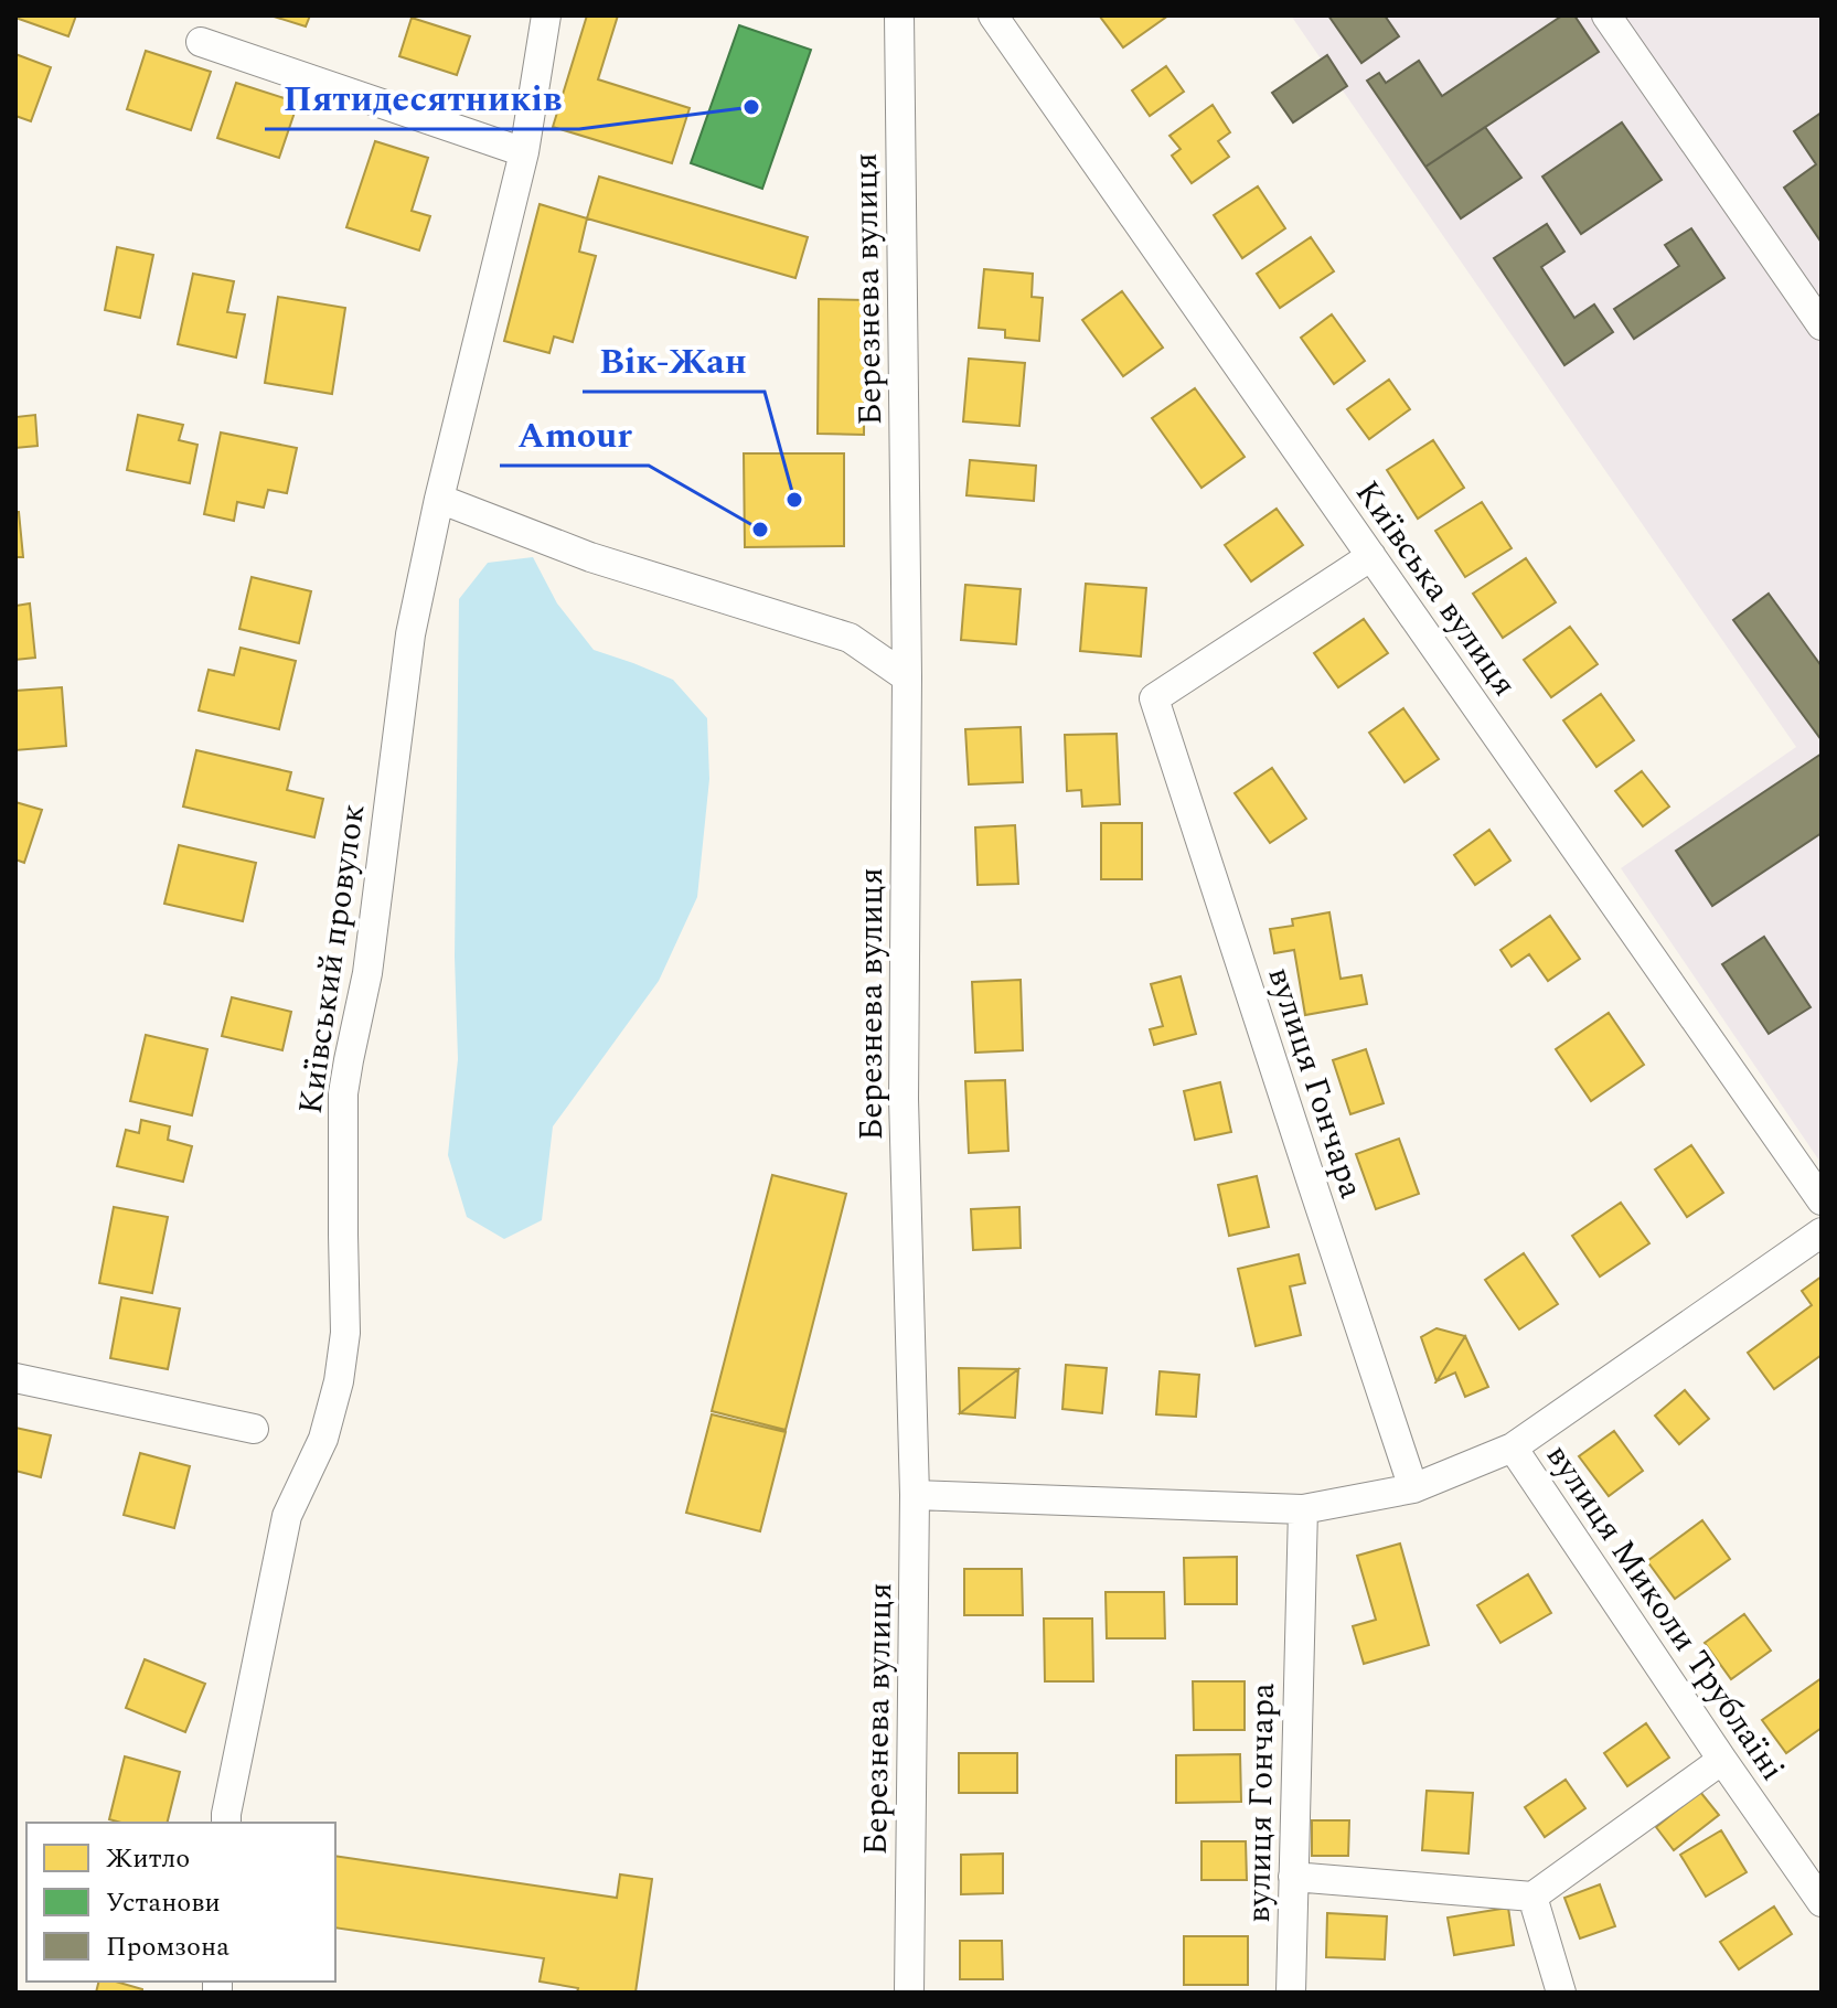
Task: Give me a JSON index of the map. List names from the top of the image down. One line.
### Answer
{"streets":{"street":["Березнева вулиця","Київська вулиця","Київський провулок","вулиця Гончара","вулиця Миколи Трублаїні"]},"crossings":[["Київська вулиця","вулиця Гончара"]],"places":["Пятидесятників","Вік-Жан","Amour"],"legend":["Житло","Установи","Промзона"]}
